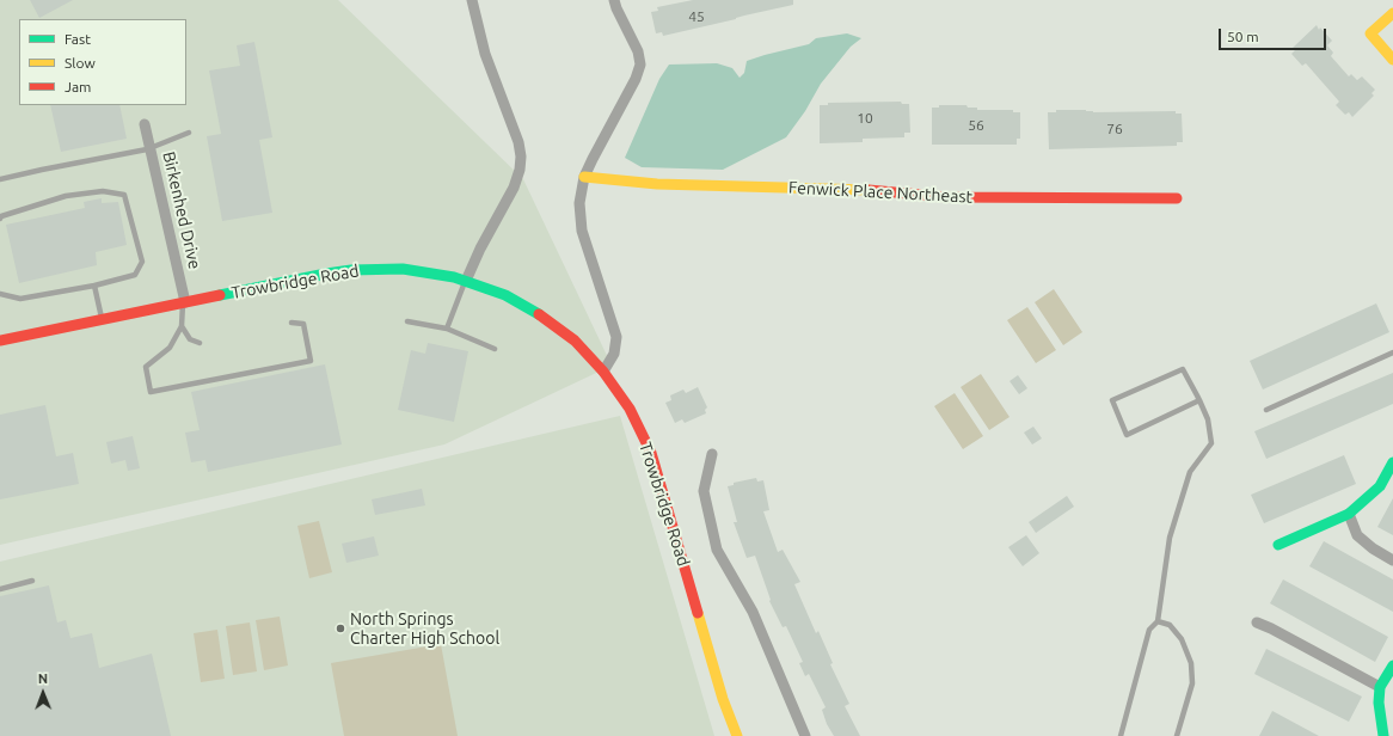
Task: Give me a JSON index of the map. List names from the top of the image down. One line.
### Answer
{"streets":{"street":["Fenwick Place Northeast","Birkenhed Drive","Trowbridge Road"]},"crossings":[["Birkenhed Drive","Trowbridge Road"]],"places":["North Springs Charter High School"],"house_numbers":["45","10","56","76"],"legend":["Fast","Slow","Jam"],"scale_bar":"50 m","north":"top"}
